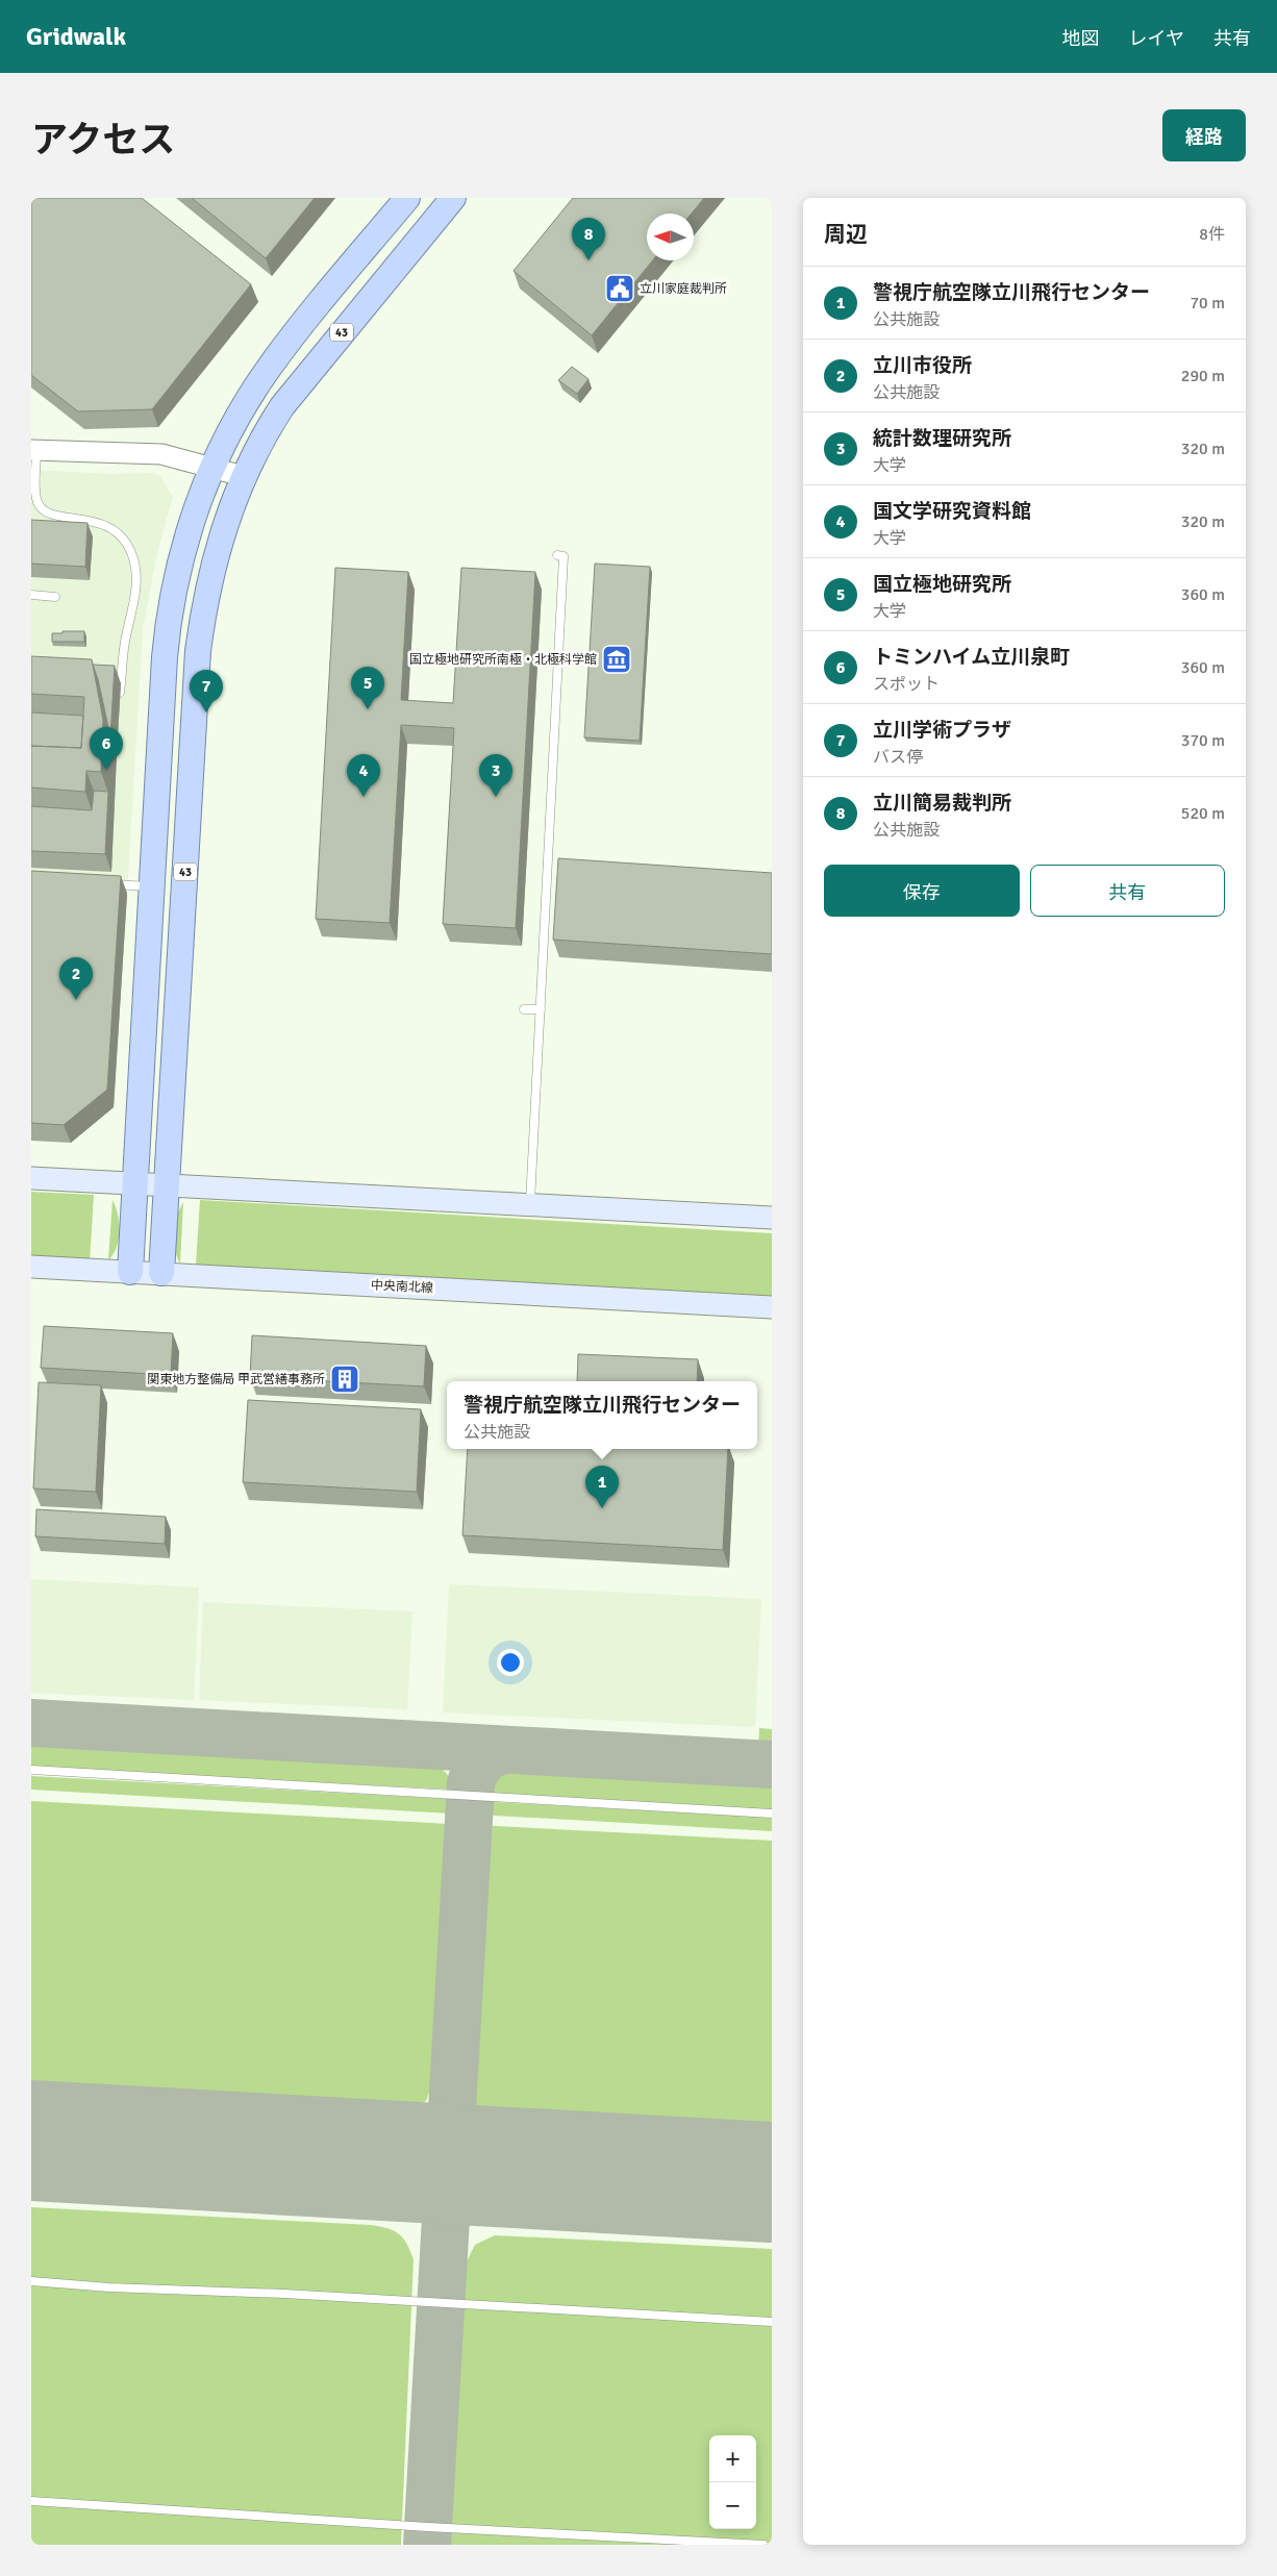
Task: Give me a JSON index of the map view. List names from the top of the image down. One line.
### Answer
{"streets":{"main road":["43","中央南北線"]},"crossings":[["43","中央南北線"]],"places":{"public building":["立川家庭裁判所"],"museum":["国立極地研究所南極・北極科学館"],"building":["関東地方整備局 甲武営繕事務所"]},"north":"left","page":{"header":"Gridwalk","nav":["地図","レイヤ","共有"],"title":"アクセス","buttons":["経路",["保存","共有"]],"heading":["周辺","8件"],"pins":["8","5","7","6","3","4","2","1"],"list":[{"mark":"1","name":"警視庁航空隊立川飛行センター","note":"公共施設","value":"70 m"},{"mark":"2","name":"立川市役所","note":"公共施設","value":"290 m"},{"mark":"3","name":"統計数理研究所","note":"大学","value":"320 m"},{"mark":"4","name":"国文学研究資料館","note":"大学","value":"320 m"},{"mark":"5","name":"国立極地研究所","note":"大学","value":"360 m"},{"mark":"6","name":"トミンハイム立川泉町","note":"スポット","value":"360 m"},{"mark":"7","name":"立川学術プラザ","note":"バス停","value":"370 m"},{"mark":"8","name":"立川簡易裁判所","note":"公共施設","value":"520 m"}],"popup":["警視庁航空隊立川飛行センター","公共施設"],"map_buttons":["+","−"]}}
